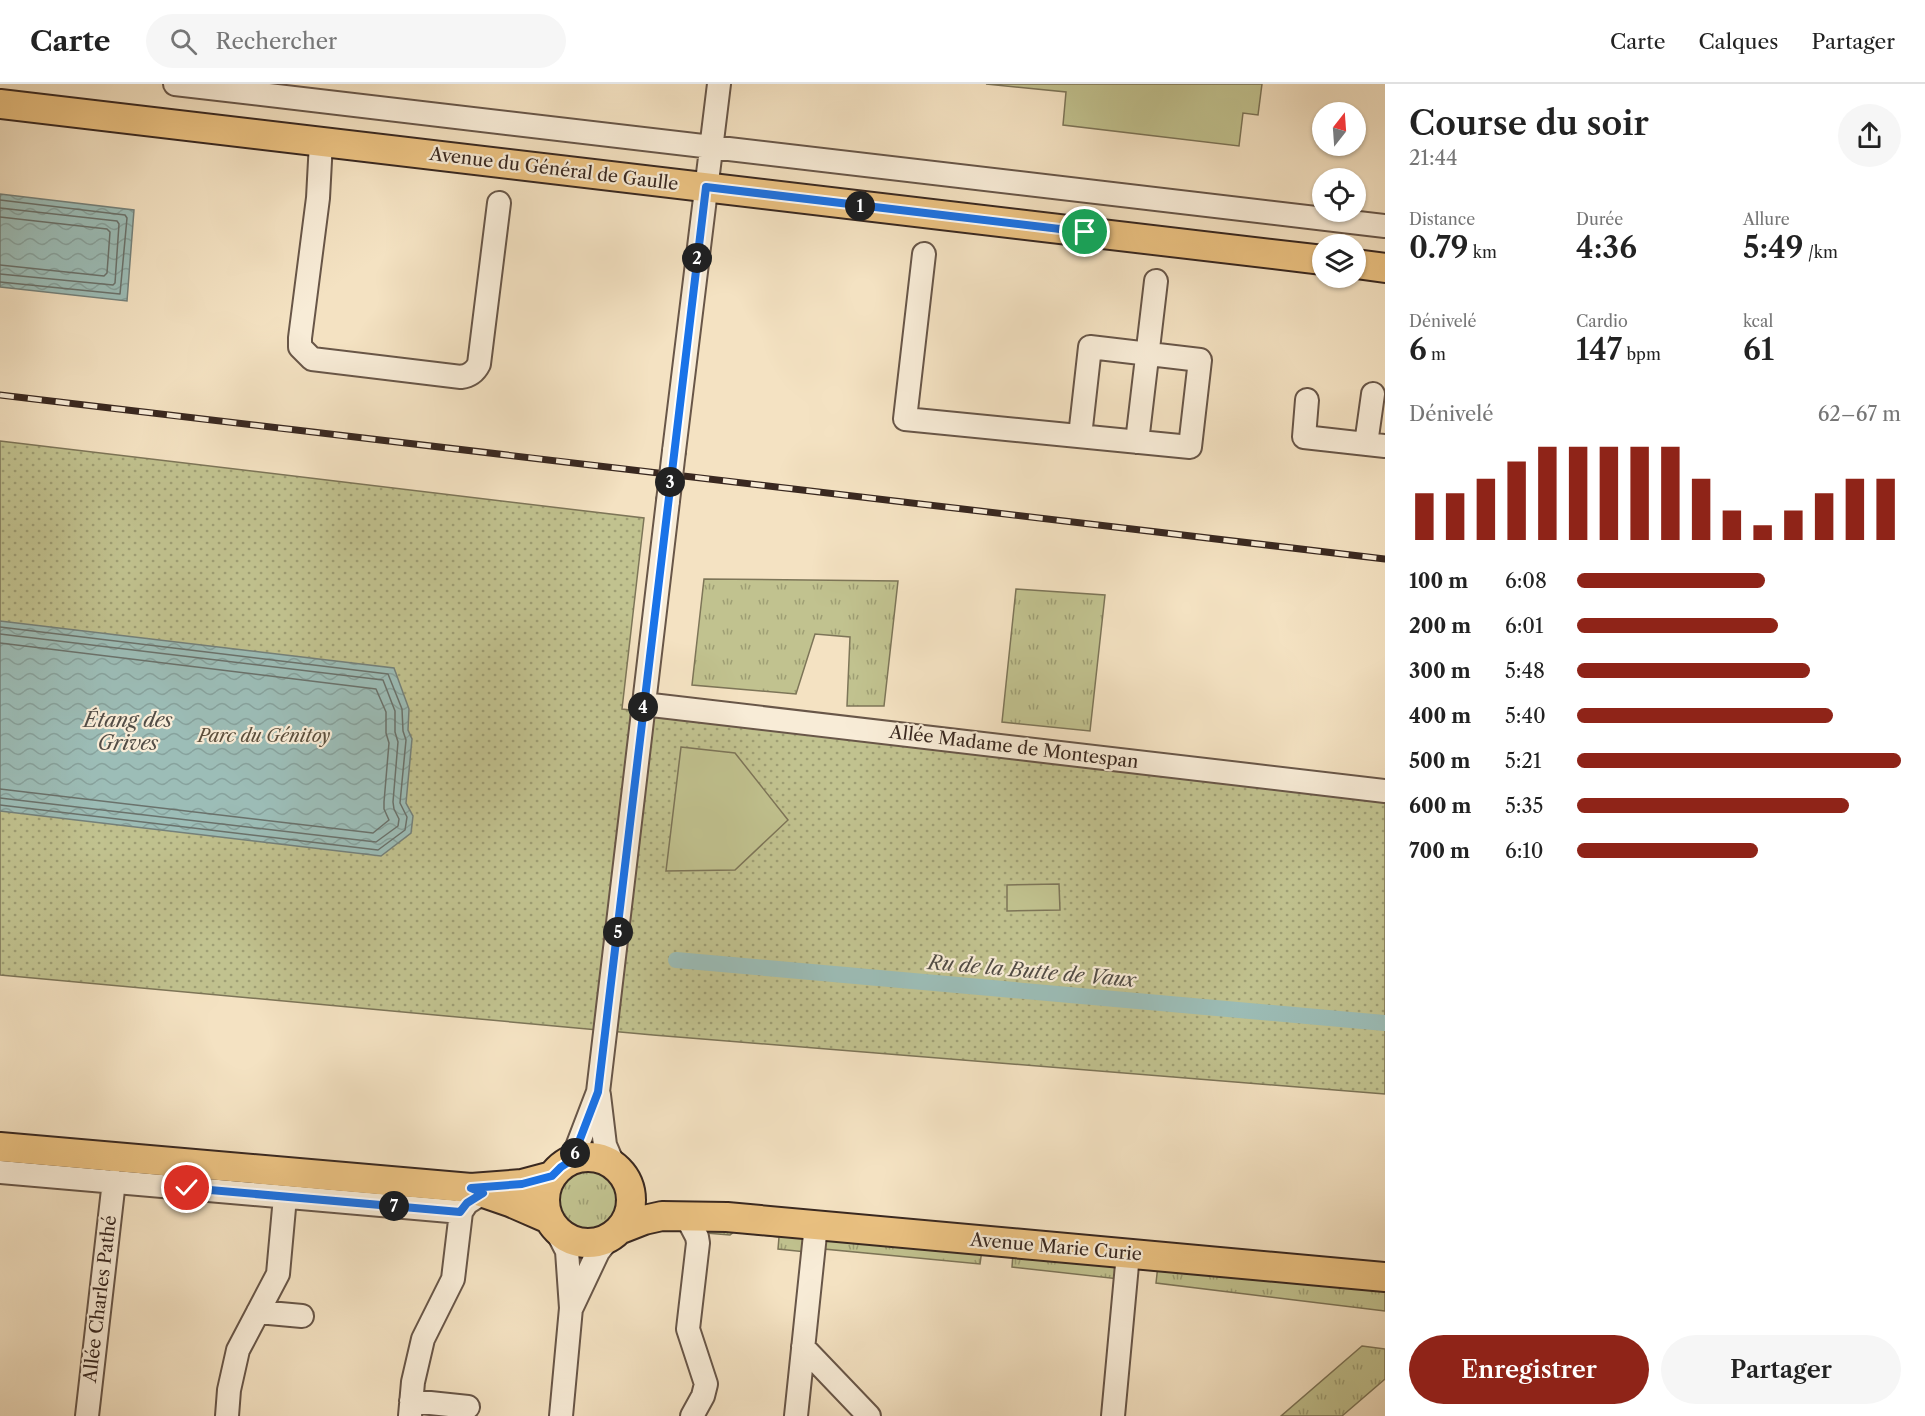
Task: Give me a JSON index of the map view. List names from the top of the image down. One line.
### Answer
{"streets":{"main road":["Avenue du Général de Gaulle","Avenue Marie Curie"],"street":["Allée Madame de Montespan","Allée Charles Pathé"]},"water":["Étang des Grives","Ru de la Butte de Vaux"],"parks":["Parc du Génitoy"],"north":"top","page":{"header":"Carte","search":"Rechercher","nav":["Carte","Calques","Partager"],"heading":["Course du soir","21:44"],"stats":[["Distance","0.79 km"],["Durée","4:36"],["Allure","5:49 /km"],["Dénivelé","6 m"],["Cardio","147 bpm"],["kcal","61"]],"pins":["1","2","3","4","5","6","7"],"chart":["Dénivelé","62–67 m"],"list":[{"name":"100 m","note":"6:08"},{"name":"200 m","note":"6:01"},{"name":"300 m","note":"5:48"},{"name":"400 m","note":"5:40"},{"name":"500 m","note":"5:21"},{"name":"600 m","note":"5:35"},{"name":"700 m","note":"6:10"}],"buttons":["Enregistrer","Partager"]}}
